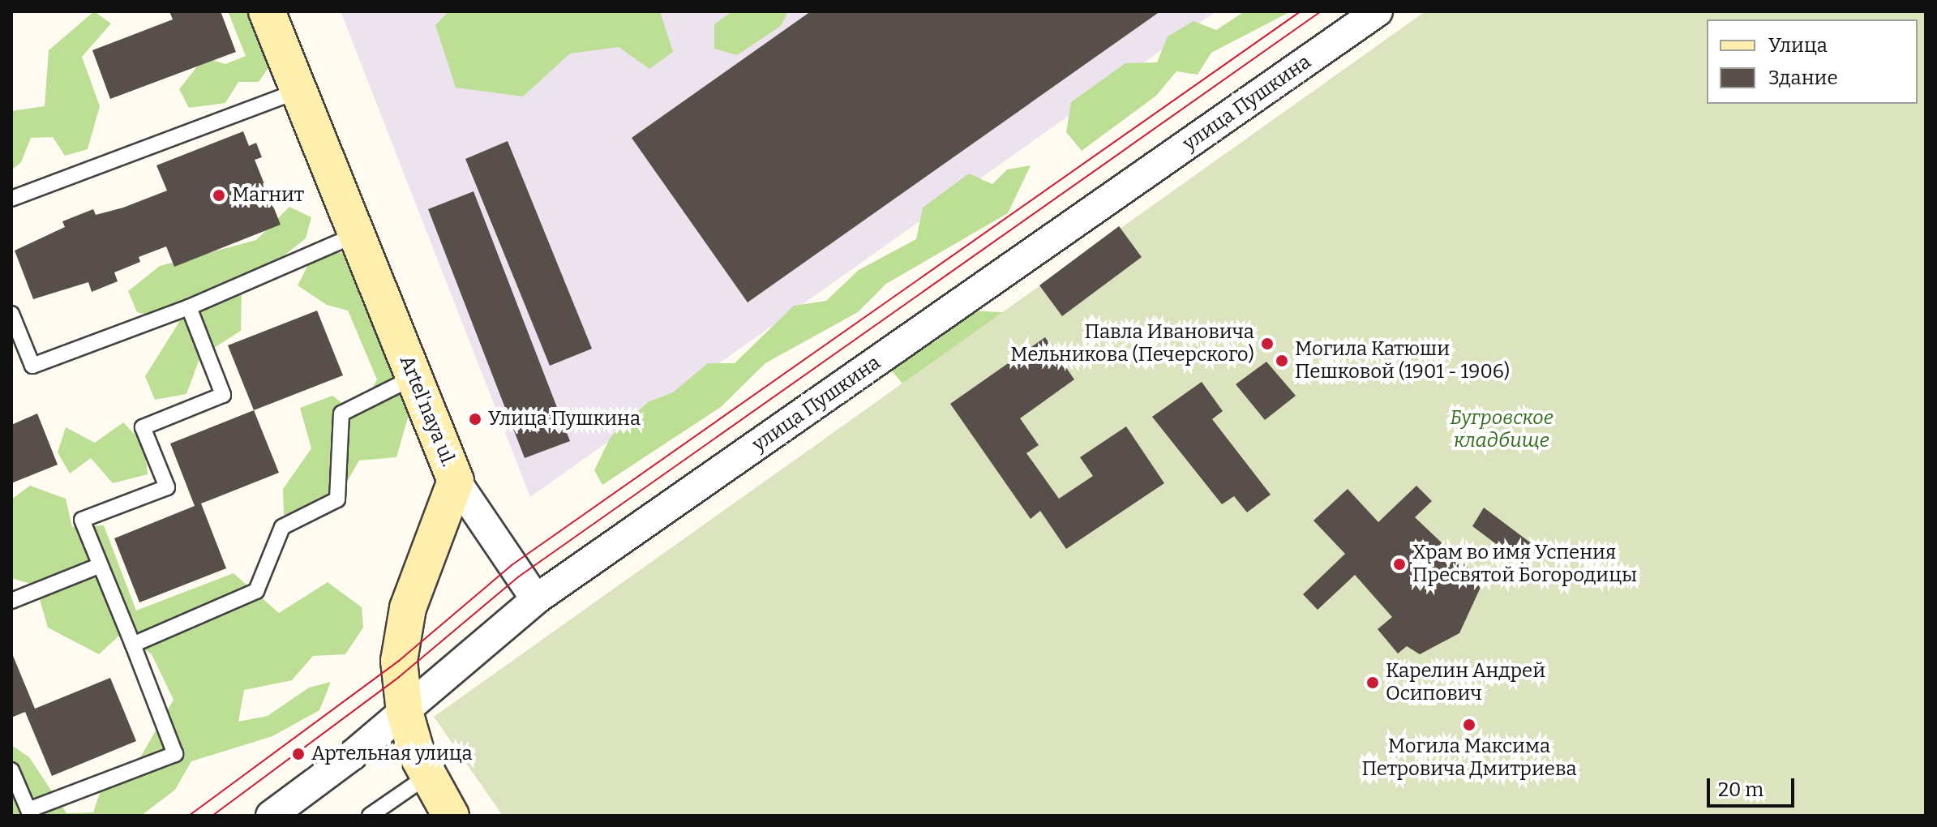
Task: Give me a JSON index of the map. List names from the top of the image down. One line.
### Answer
{"streets":{"street":["улица Пушкина","Artel'naya ul."]},"crossings":[["улица Пушкина","Artel'naya ul."]],"parks":["Бугровское кладбище"],"places":["Магнит","Павла Ивановича Мельникова (Печерского)","Могила Катюши Пешковой (1901 - 1906)","Улица Пушкина","Храм во имя Успения Пресвятой Богородицы","Карелин Андрей Осипович","Могила Максима Петровича Дмитриева","Артельная улица"],"legend":["Улица","Здание"],"scale_bar":"20 m"}
